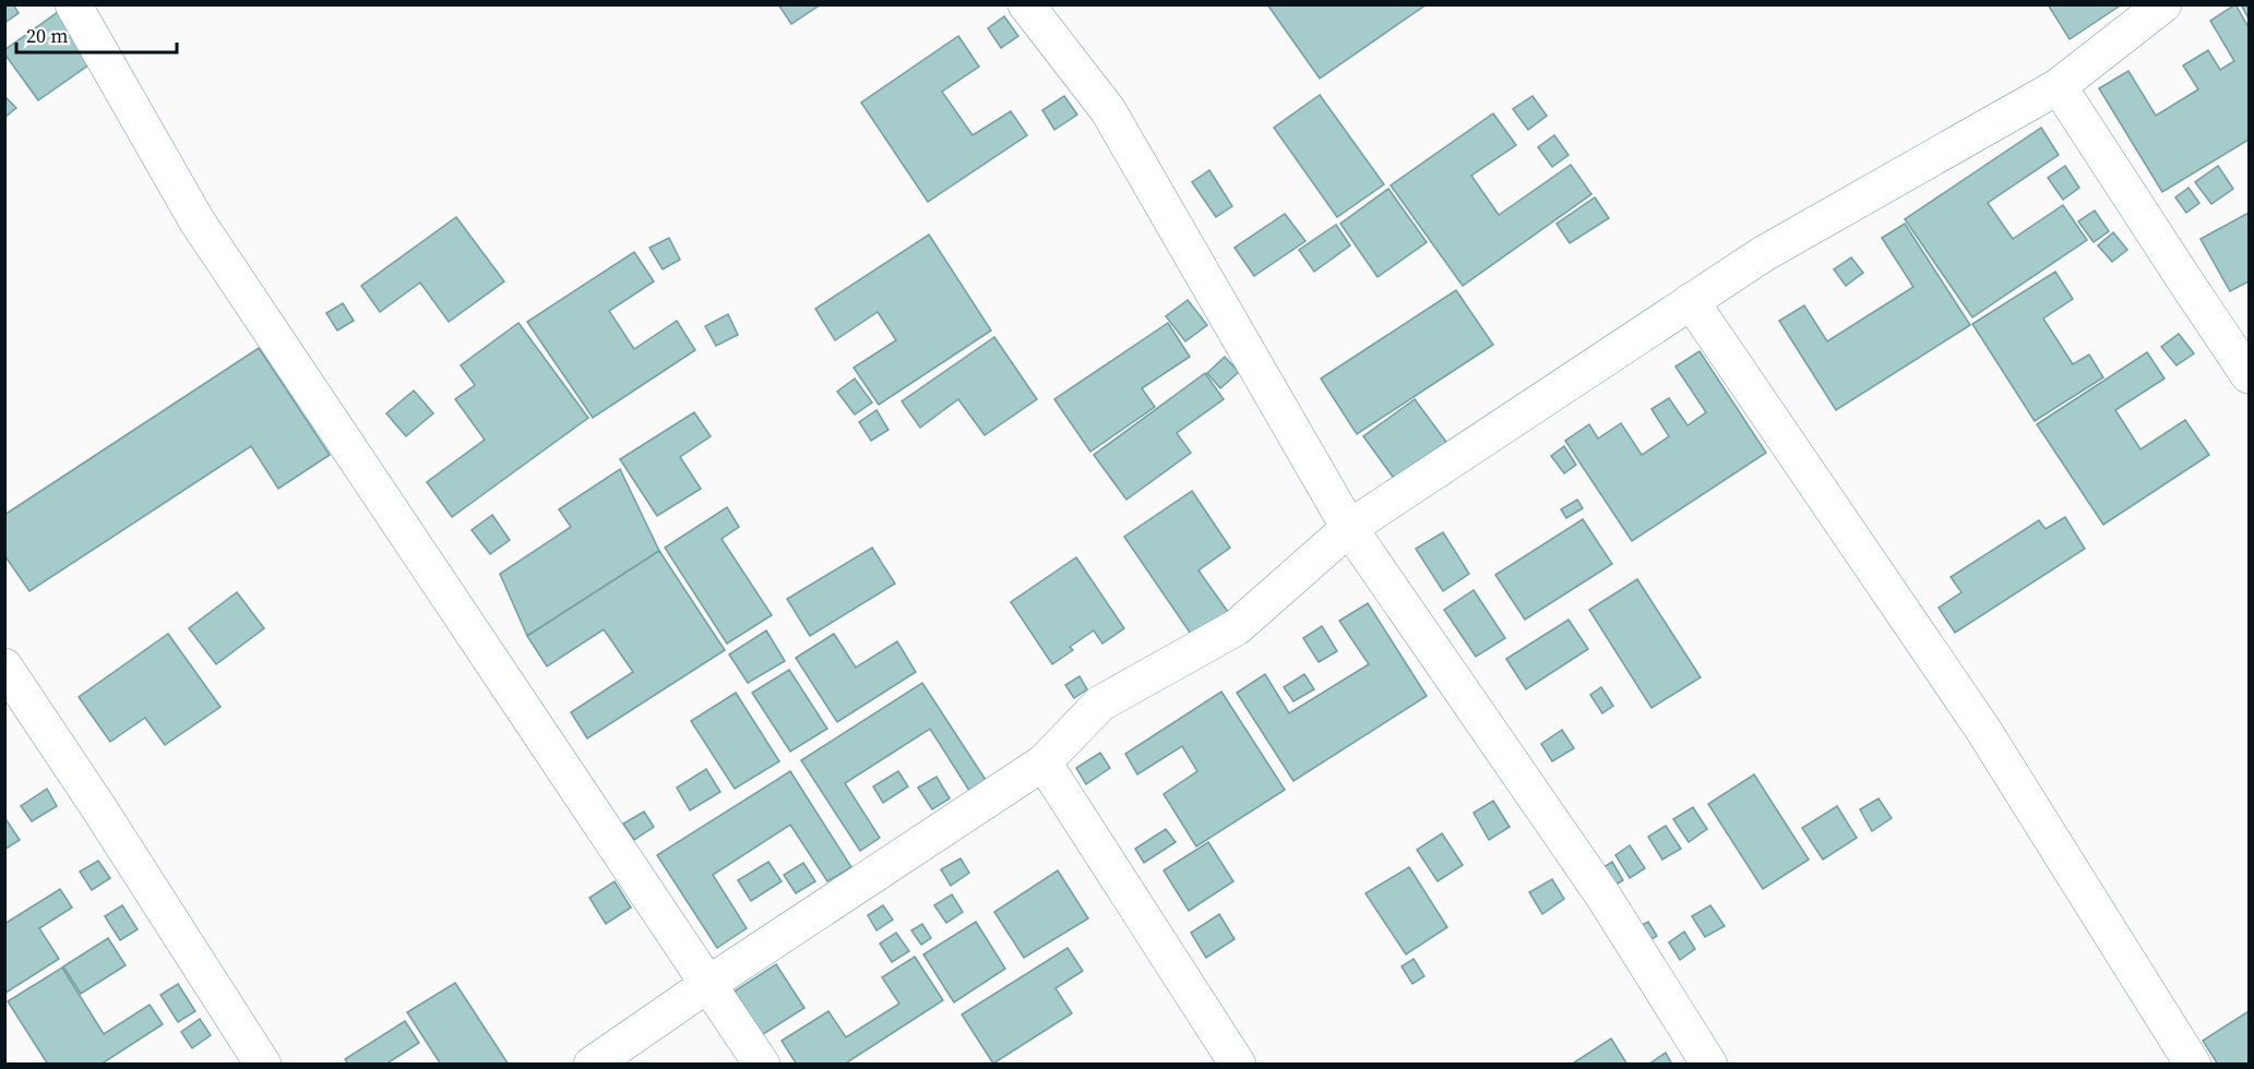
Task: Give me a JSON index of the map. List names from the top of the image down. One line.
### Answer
{"scale_bar":"20 m"}
